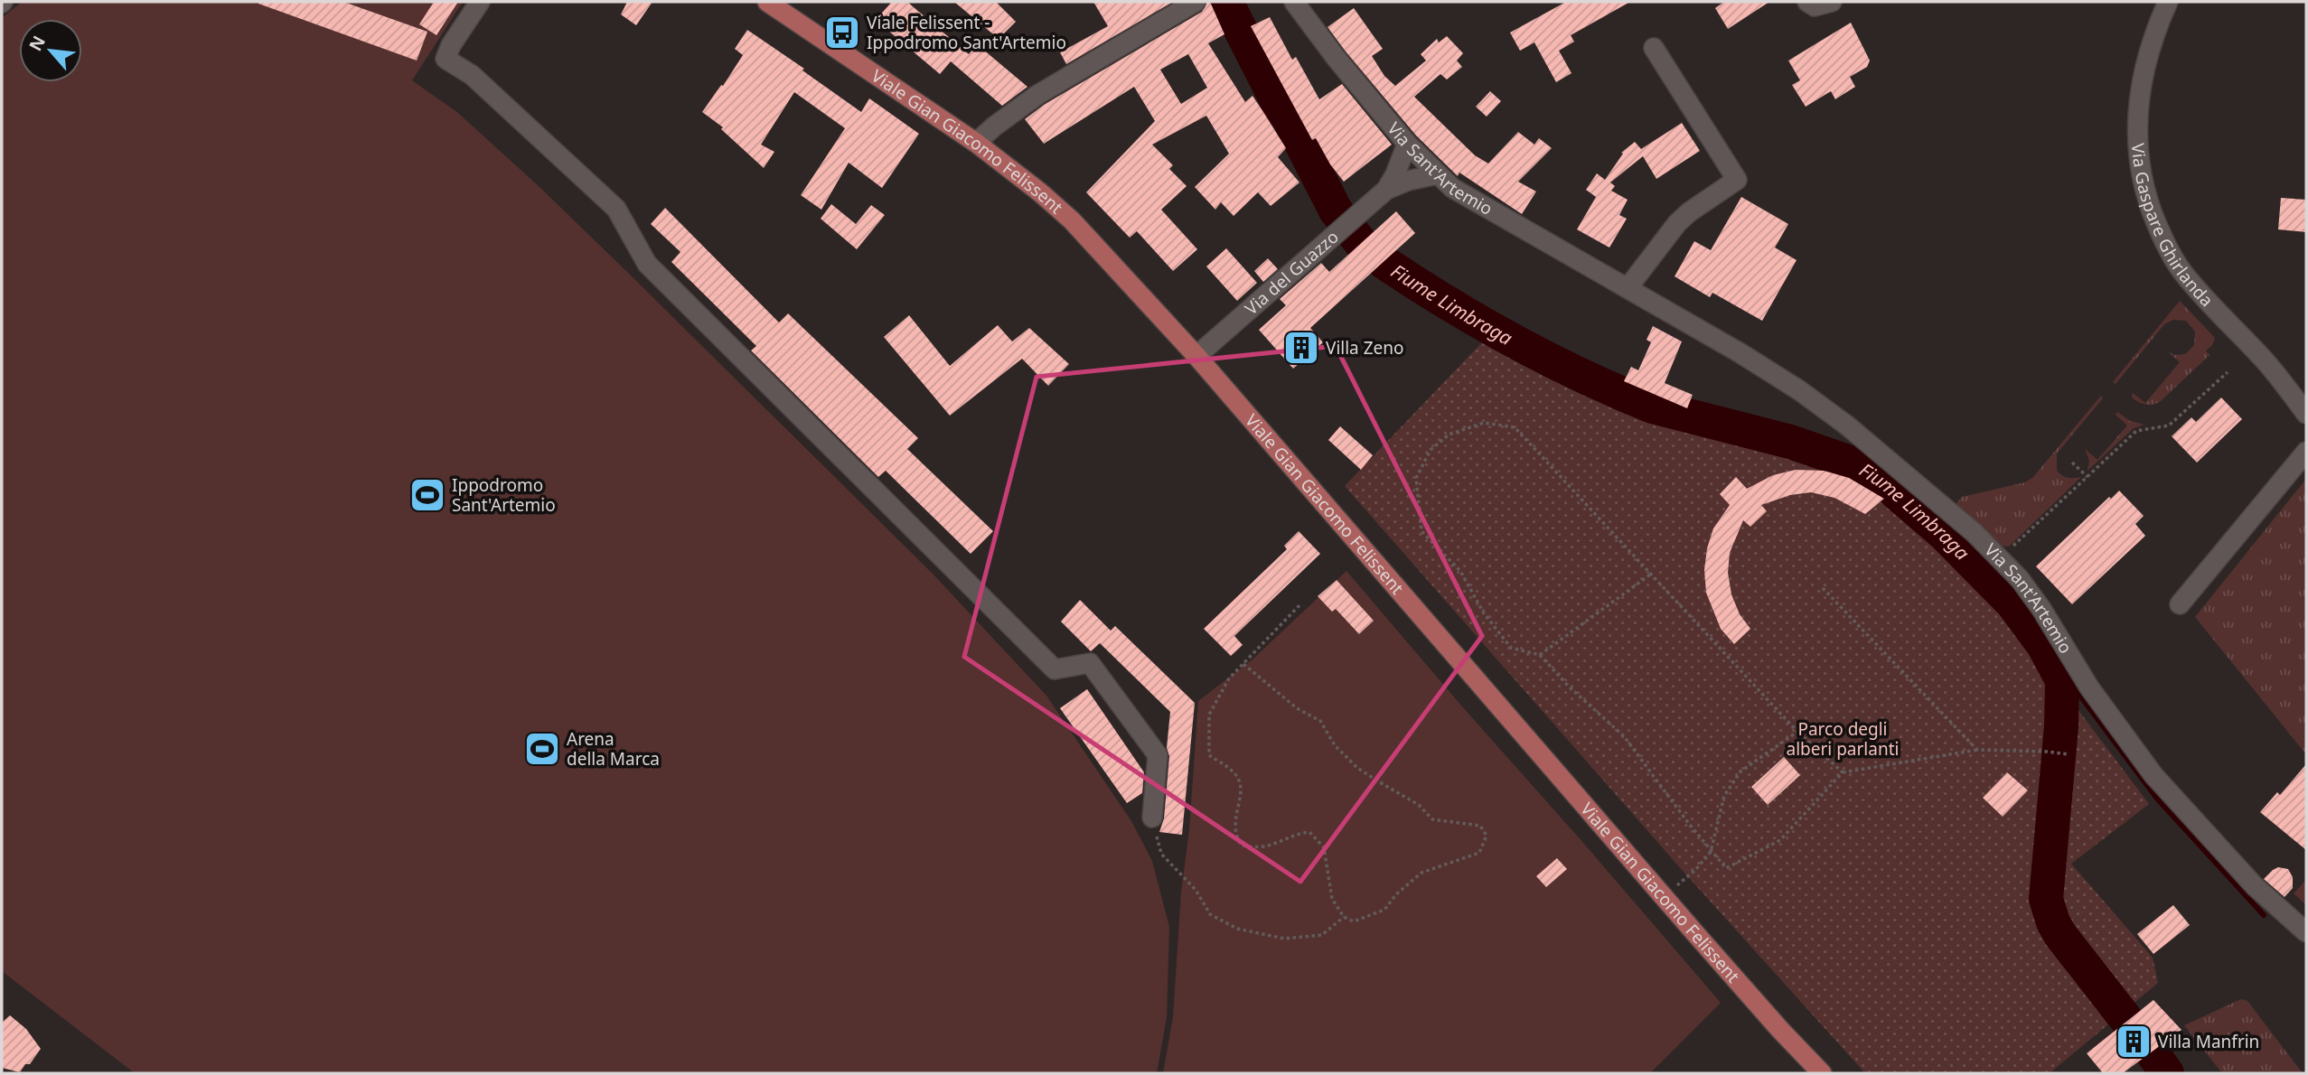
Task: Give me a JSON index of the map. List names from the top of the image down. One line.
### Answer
{"streets":{"main road":["Viale Gian Giacomo Felissent"],"street":["Via Sant'Artemio","Via Gaspare Ghirlanda","Via del Guazzo"]},"crossings":[["Viale Gian Giacomo Felissent","Via del Guazzo"],["Via Sant'Artemio","Via del Guazzo"]],"water":["Fiume Limbraga"],"parks":["Parco degli alberi parlanti"],"places":{"bus stop":["Viale Felissent - Ippodromo Sant'Artemio"],"building":["Villa Zeno","Villa Manfrin"],"sports":["Ippodromo Sant'Artemio","Arena della Marca"]},"north":"top left"}
